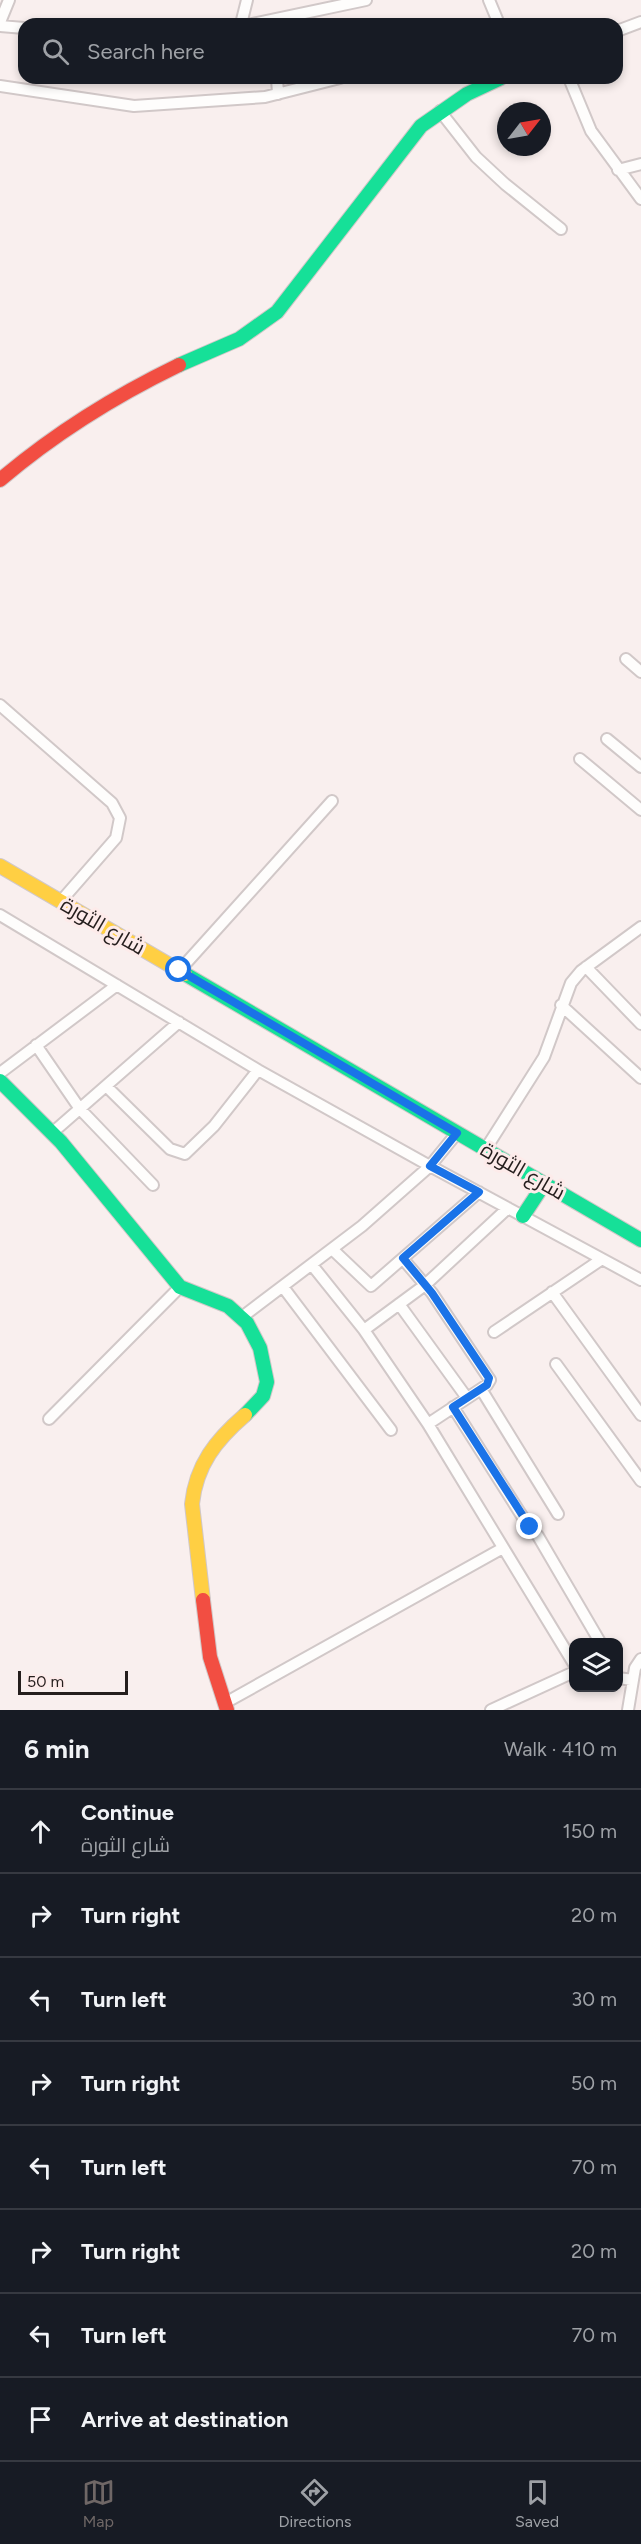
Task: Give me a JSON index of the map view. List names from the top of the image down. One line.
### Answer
{"streets":{"street":["شارع الثورة"]},"scale_bar":"50 m","north":"top right","page":{"search":"Search here","scale":"50 m","heading":["6 min","Walk · 410 m"],"list":[["Continue","شارع الثورة","150 m"],["Turn right","20 m"],["Turn left","30 m"],["Turn right","50 m"],["Turn left","70 m"],["Turn right","20 m"],["Turn left","70 m"],"Arrive at destination"],"nav":["Map","Directions","Saved"]}}
